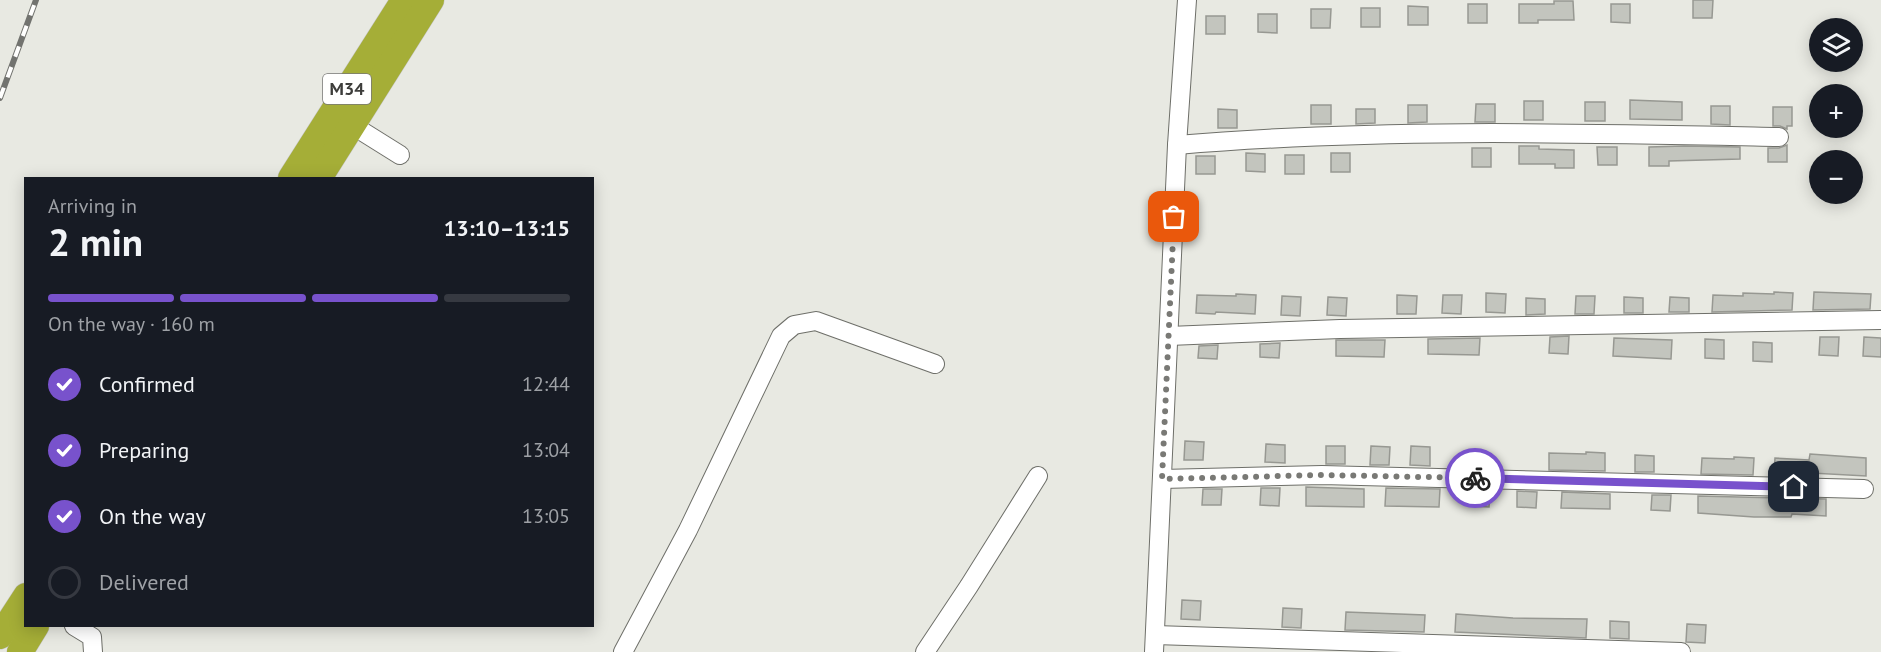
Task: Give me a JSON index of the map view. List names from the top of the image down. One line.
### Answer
{"streets":{"highway":["M34"]},"page":{"map_buttons":["+","−"],"heading":["2 min","Arriving in","13:10–13:15"],"bar":"On the way · 160 m","list":[["Confirmed","12:44"],["Preparing","13:04"],["On the way","13:05"],"Delivered"]}}
